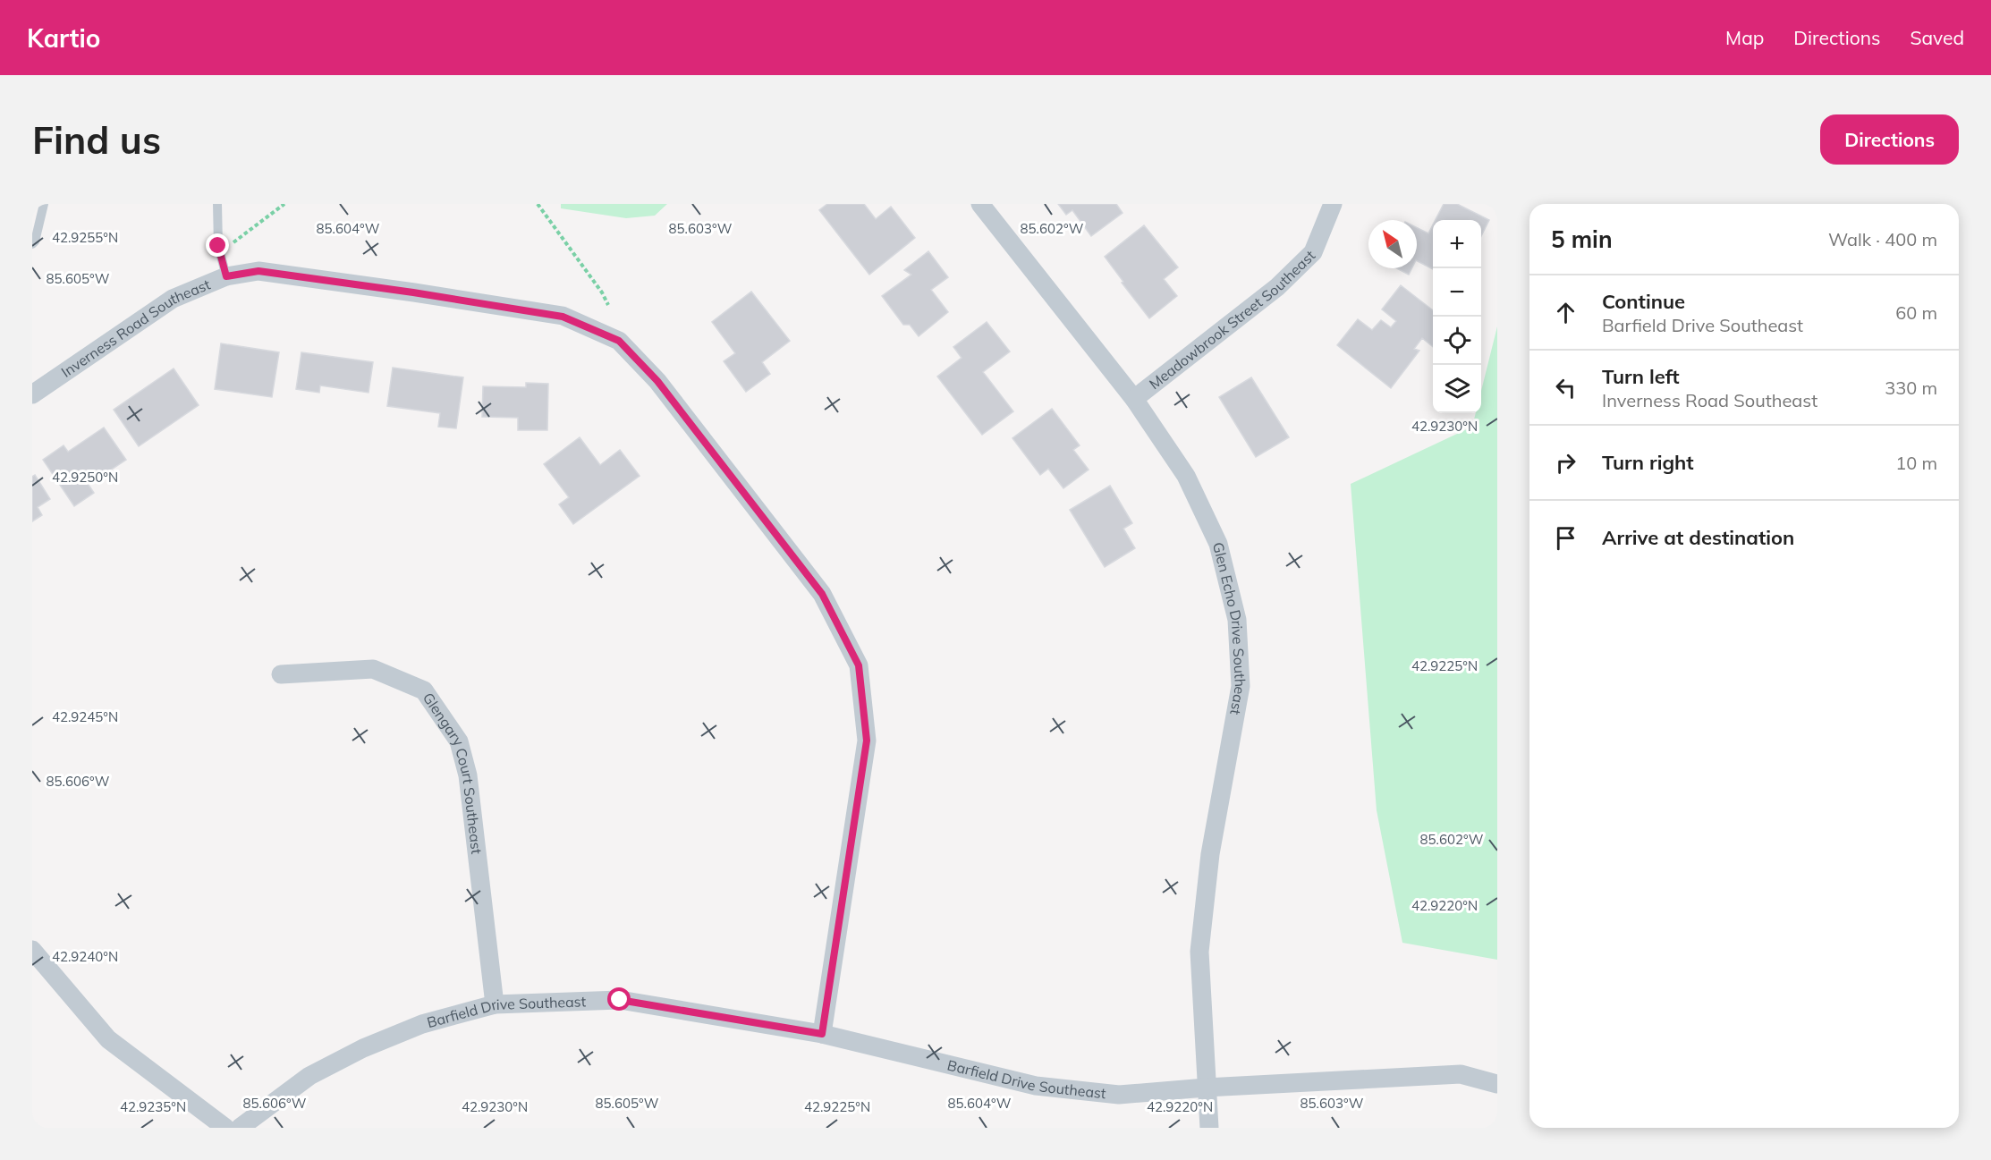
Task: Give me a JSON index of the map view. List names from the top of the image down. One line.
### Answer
{"streets":{"street":["Meadowbrook Street Southeast","Inverness Road Southeast","Glen Echo Drive Southeast","Glengary Court Southeast","Barfield Drive Southeast"]},"crossings":[["Meadowbrook Street Southeast","Glen Echo Drive Southeast"],["Inverness Road Southeast","Barfield Drive Southeast"],["Glen Echo Drive Southeast","Barfield Drive Southeast"],["Glengary Court Southeast","Barfield Drive Southeast"]],"north":"top left","page":{"header":"Kartio","nav":["Map","Directions","Saved"],"buttons":"Directions","title":"Find us","heading":["5 min","Walk · 400 m"],"map_buttons":["+","−"],"list":[["Continue","Barfield Drive Southeast","60 m"],["Turn left","Inverness Road Southeast","330 m"],["Turn right","10 m"],"Arrive at destination"]},"coordinates":["85.604°W","85.603°W","85.602°W","42.9255°N","85.605°W","42.9230°N","42.9250°N","42.9225°N","42.9245°N","85.606°W","42.9220°N","42.9240°N","42.9235°N"]}
